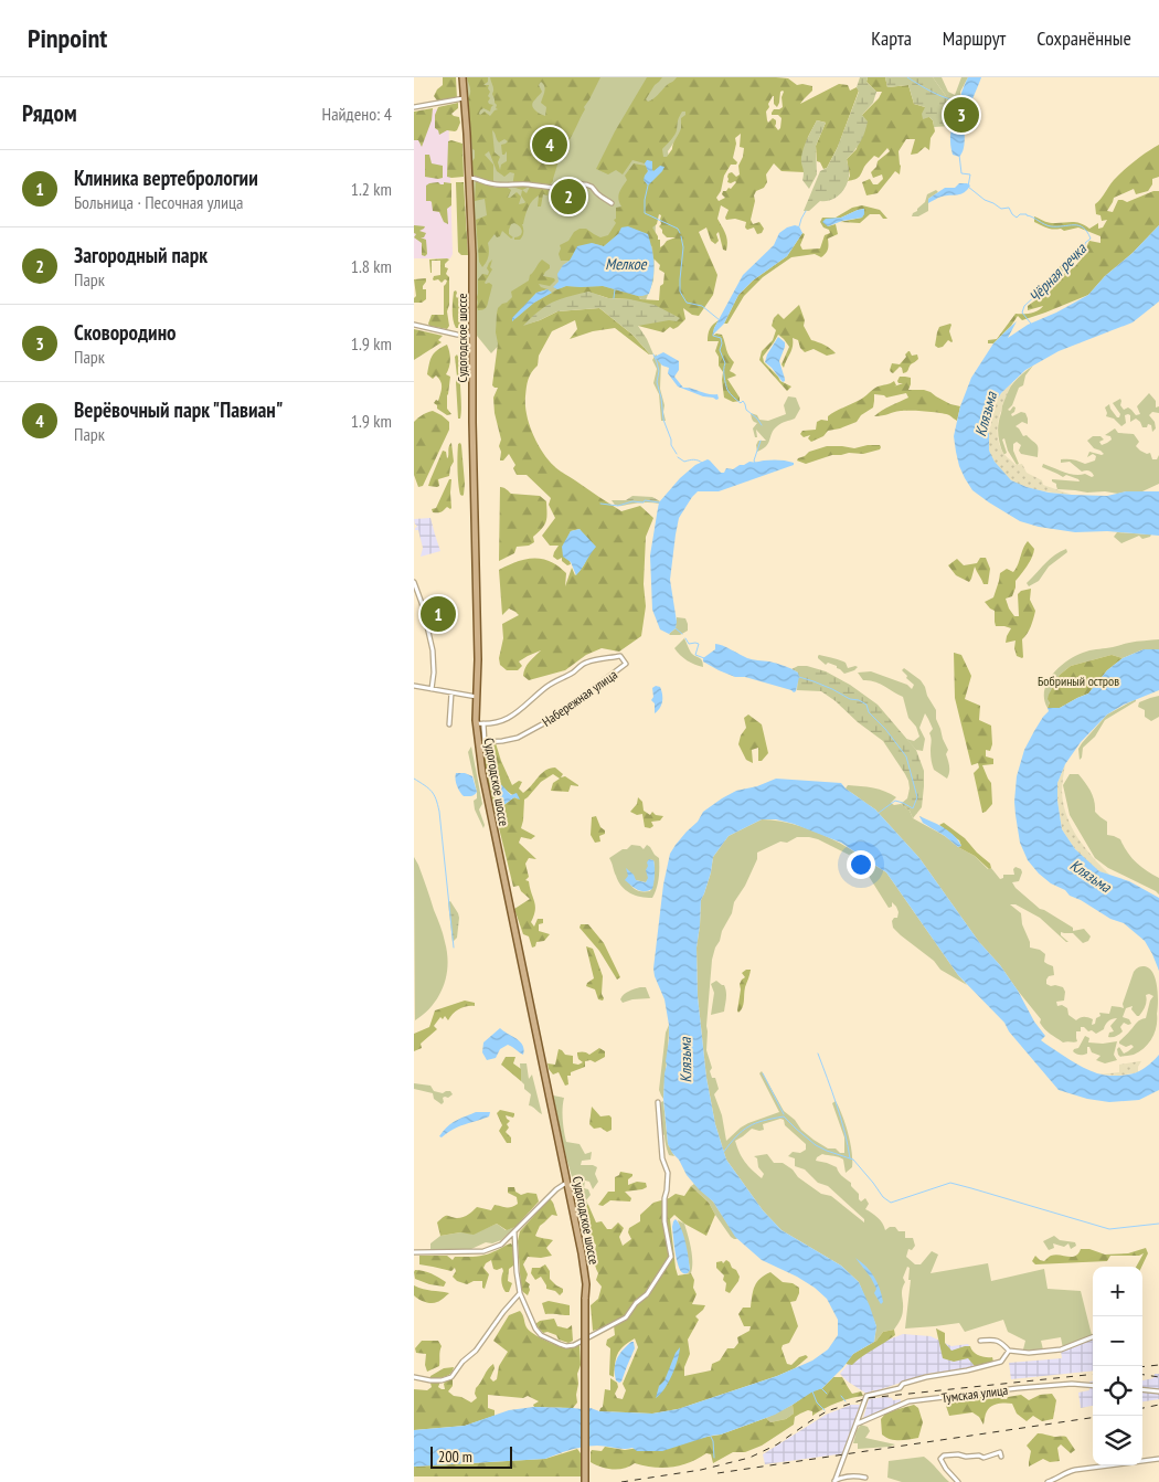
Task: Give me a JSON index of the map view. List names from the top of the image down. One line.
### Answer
{"streets":{"main road":["Судогодское шоссе"],"street":["Набережная улица","Тумская улица"]},"crossings":[["Судогодское шоссе","Набережная улица"]],"water":["Мелкое","Чёрная речка","Клязьма"],"parks":["Бобриный остров"],"scale_bar":"200 m","page":{"header":"Pinpoint","nav":["Карта","Маршрут","Сохранённые"],"heading":["Рядом","Найдено: 4"],"pins":["3","4","2","1"],"list":[{"mark":"1","name":"Клиника вертебрологии","note":"Больница · Песочная улица","value":"1.2 km"},{"mark":"2","name":"Загородный парк","note":"Парк","value":"1.8 km"},{"mark":"3","name":"Сковородино","note":"Парк","value":"1.9 km"},{"mark":"4","name":"Верёвочный парк \"Павиан\"","note":"Парк","value":"1.9 km"}],"map_buttons":["+","−"],"scale":"200 m"}}
